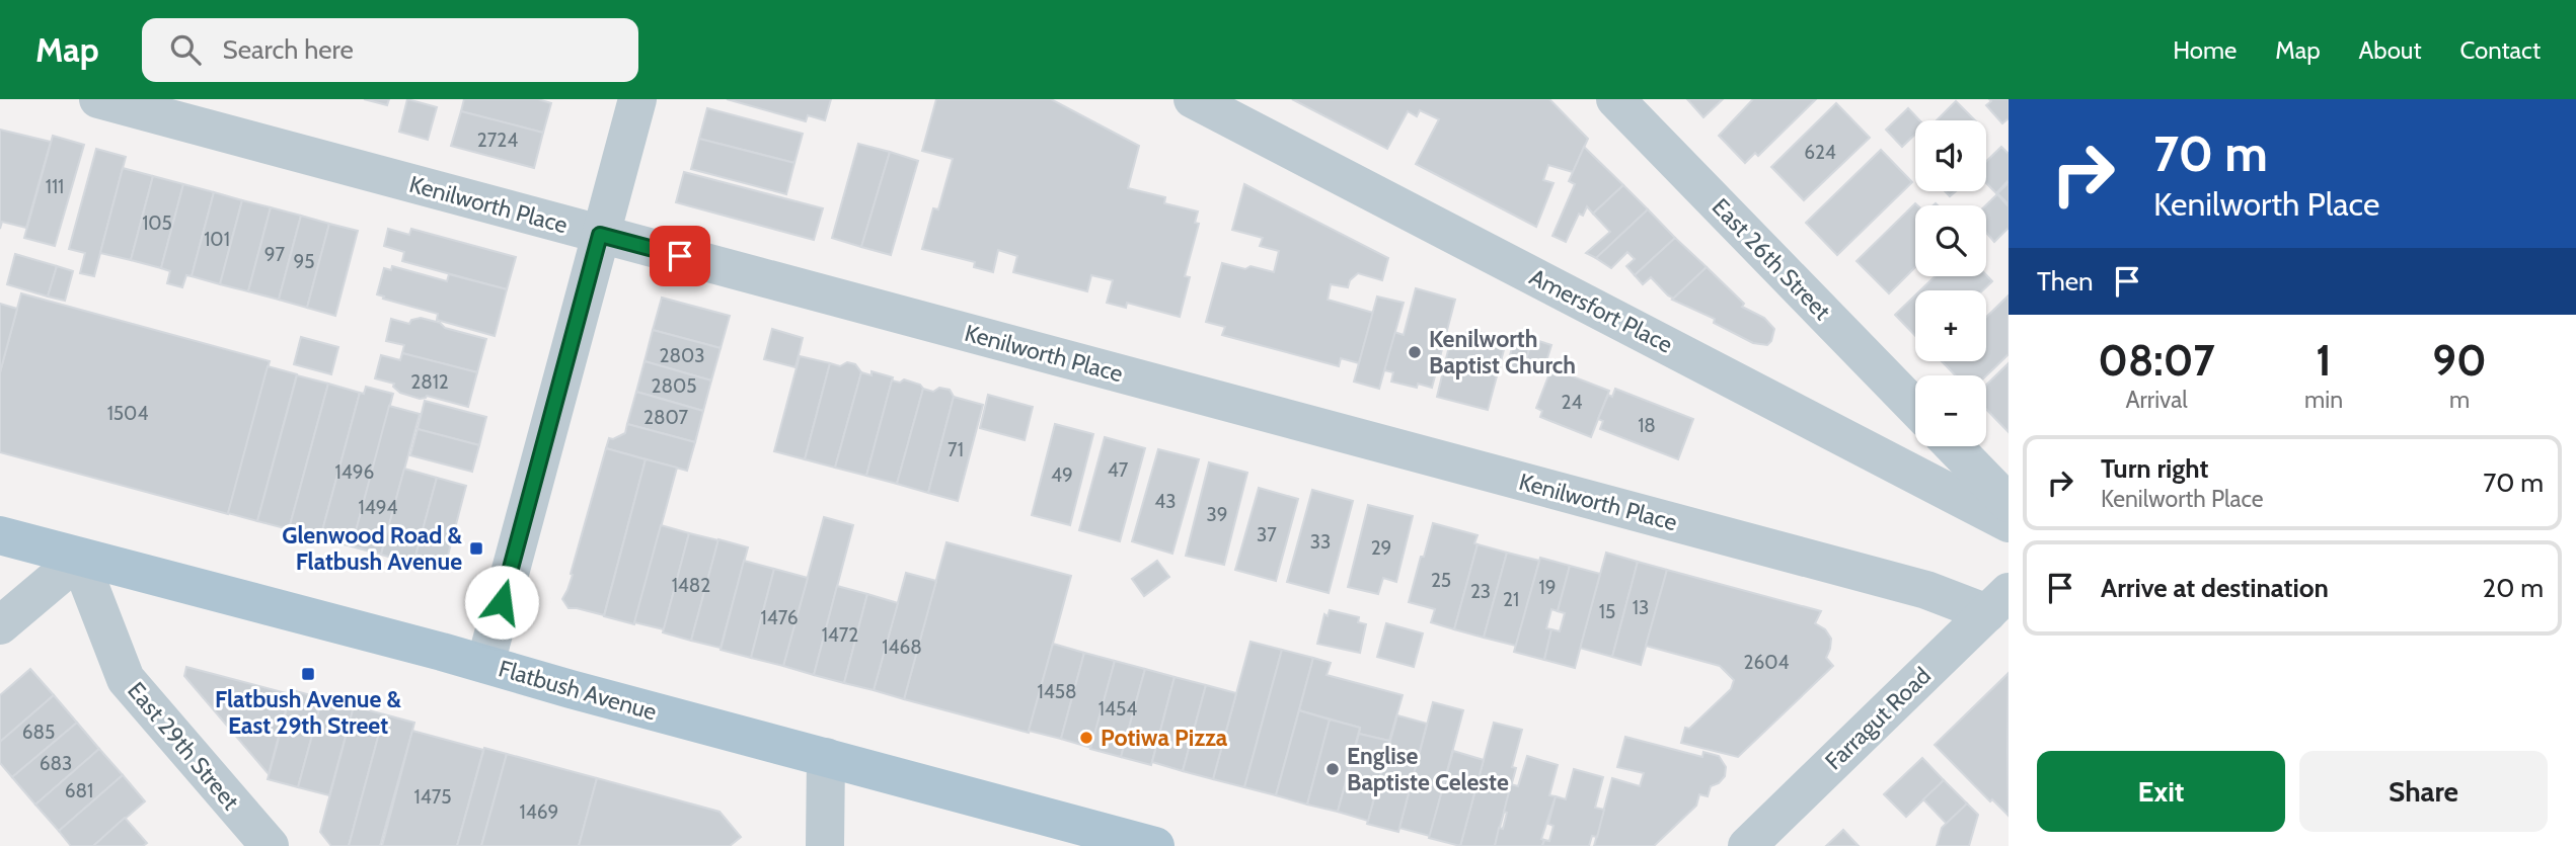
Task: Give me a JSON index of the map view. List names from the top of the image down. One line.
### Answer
{"streets":{"main road":["Flatbush Avenue"],"street":["Kenilworth Place","East 26th Street","Amersfort Place","Farragut Road","East 29th Street"]},"crossings":[["Kenilworth Place","Farragut Road"],["Flatbush Avenue","East 29th Street"]],"places":{"other":["Kenilworth Baptist Church","Potiwa Pizza","Englise Baptiste Celeste"],"transit":["Glenwood Road & Flatbush Avenue","Flatbush Avenue & East 29th Street"]},"house_numbers":["2724","624","111","105","101","97","95","2803","2812","2805","24","1504","2807","18","71","47","1496","49","43","1494","39","37","33","29","25","1482","19","23","21","13","15","1476","1472","1468","2604","1458","1454","685","683","681","1475","1469"],"page":{"header":"Map","search":"Search here","nav":["Home","Map","About","Contact"],"turn":["70 m","Kenilworth Place"],"map_buttons":["+","−"],"then":"Then","eta":["08:07","Arrival","1","min","90","m"],"list":[{"name":"Turn right","note":"Kenilworth Place","value":"70 m"},{"name":"Arrive at destination","value":"20 m"}],"buttons":["Exit","Share"]}}
